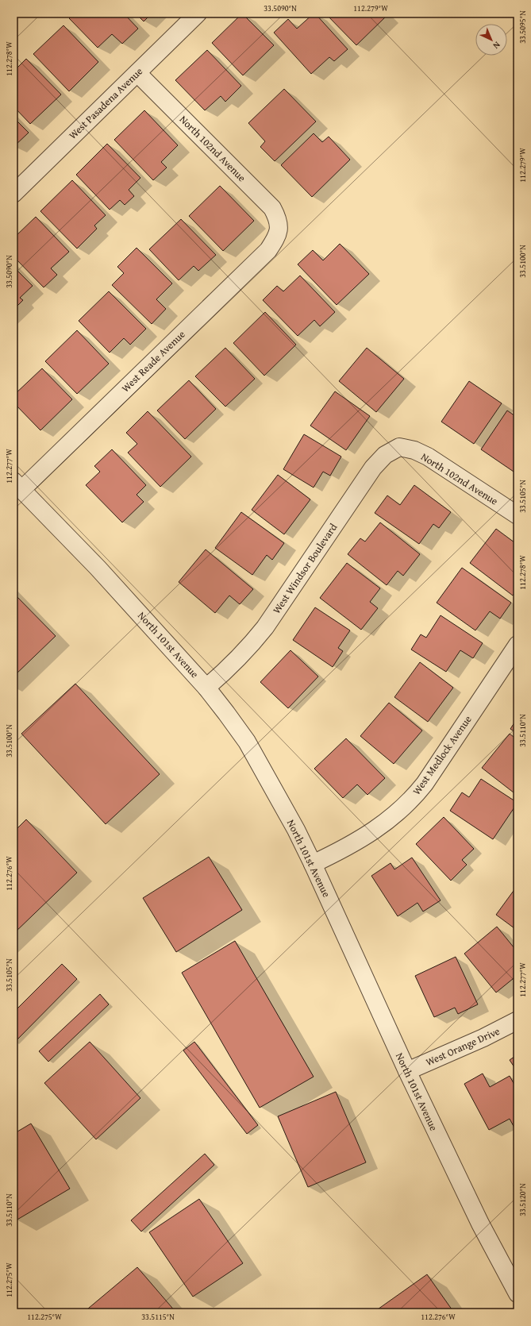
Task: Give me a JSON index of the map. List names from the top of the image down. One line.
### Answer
{"streets":{"street":["West Pasadena Avenue","North 102nd Avenue","West Reade Avenue","West Windsor Boulevard","North 101st Avenue","West Medlock Avenue","West Orange Drive"]},"crossings":[["West Pasadena Avenue","North 102nd Avenue"],["North 102nd Avenue","West Reade Avenue"],["North 102nd Avenue","West Windsor Boulevard"],["West Reade Avenue","North 101st Avenue"],["West Windsor Boulevard","North 101st Avenue"],["North 101st Avenue","West Medlock Avenue"],["North 101st Avenue","West Orange Drive"]],"north":"bottom right","coordinates":["33.5090°N","112.279°W","33.5095°N","112.278°W","33.5100°N","112.277°W","33.5105°N","33.5110°N","112.276°W","33.5120°N","112.275°W","33.5115°N"]}
